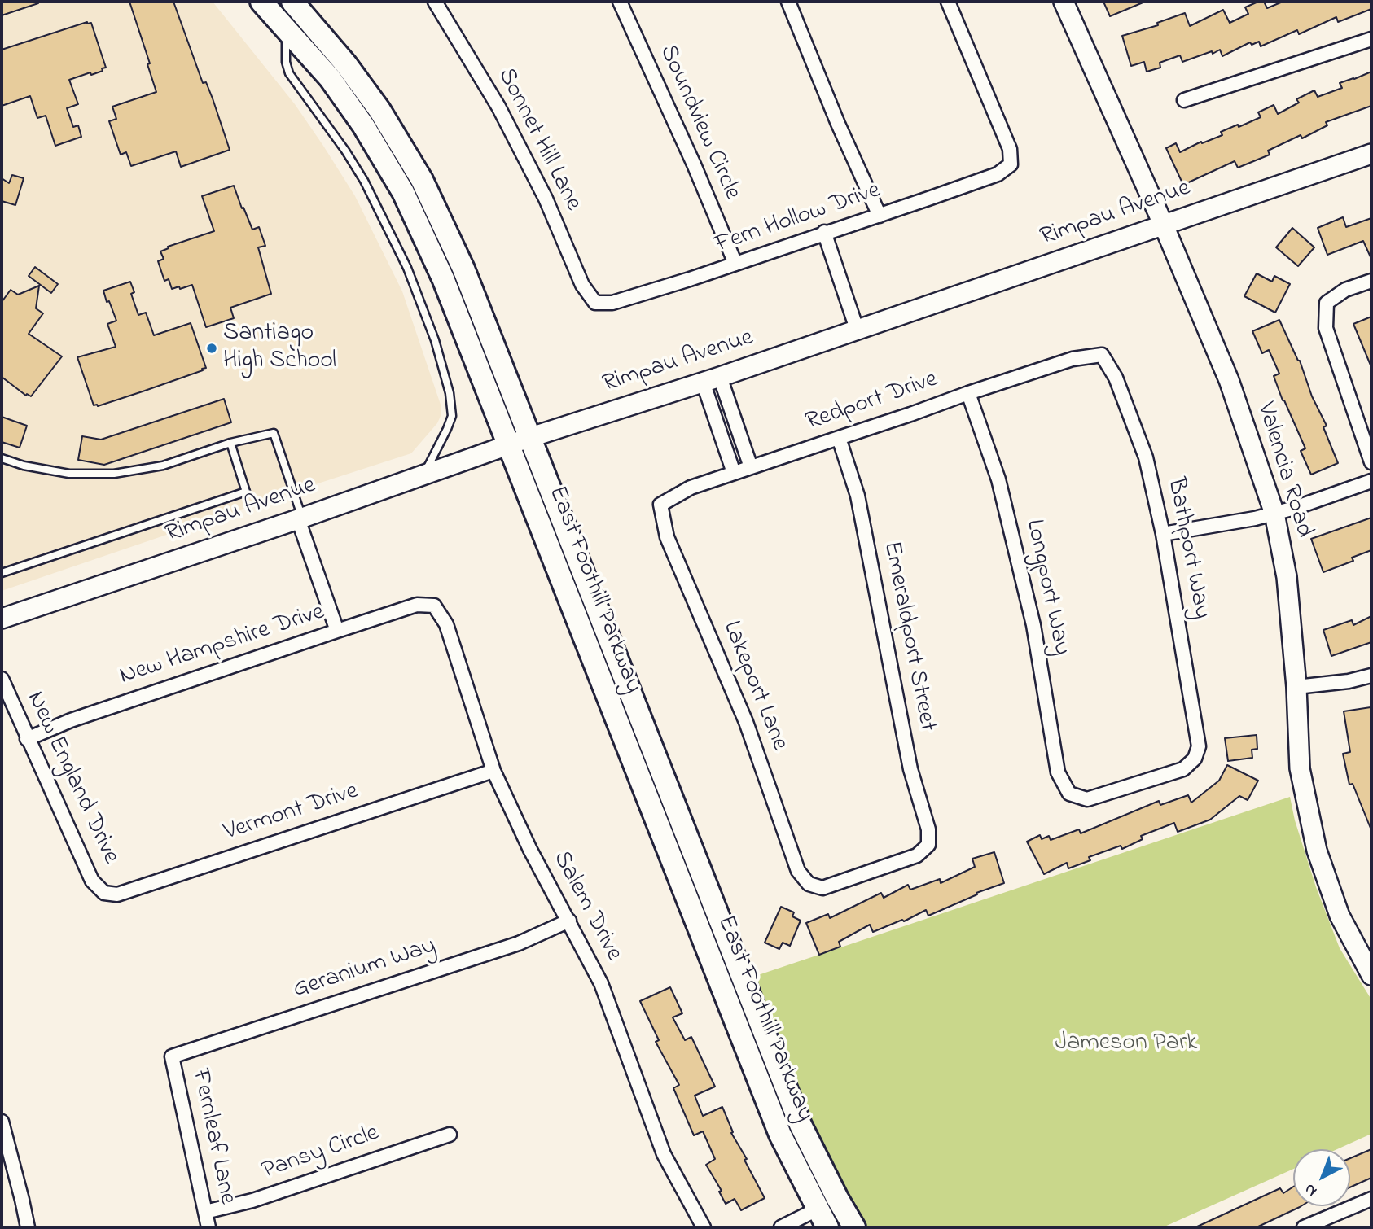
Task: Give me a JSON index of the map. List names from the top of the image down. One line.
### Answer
{"streets":{"main road":["Rimpau Avenue","Valencia Road","East Foothill Parkway"],"street":["Soundview Circle","Sonnet Hill Lane","Fern Hollow Drive","Redport Drive","Bathport Way","Longport Way","Emeraldport Street","New Hampshire Drive","Lakeport Lane","New England Drive","Vermont Drive","Salem Drive","Geranium Way","Fernleaf Lane","Pansy Circle"]},"crossings":[["Soundview Circle","Fern Hollow Drive"],["Sonnet Hill Lane","Fern Hollow Drive"],["Rimpau Avenue","Valencia Road"],["Rimpau Avenue","East Foothill Parkway"],["Redport Drive","Bathport Way"],["Redport Drive","Longport Way"],["Redport Drive","Emeraldport Street"],["Redport Drive","Lakeport Lane"],["Bathport Way","Longport Way"],["Emeraldport Street","Lakeport Lane"],["New Hampshire Drive","New England Drive"],["New Hampshire Drive","Salem Drive"],["New England Drive","Vermont Drive"],["Vermont Drive","Salem Drive"],["Salem Drive","Geranium Way"],["Geranium Way","Fernleaf Lane"],["Fernleaf Lane","Pansy Circle"]],"parks":["Jameson Park"],"places":["Santiago High School"],"north":"bottom left"}
